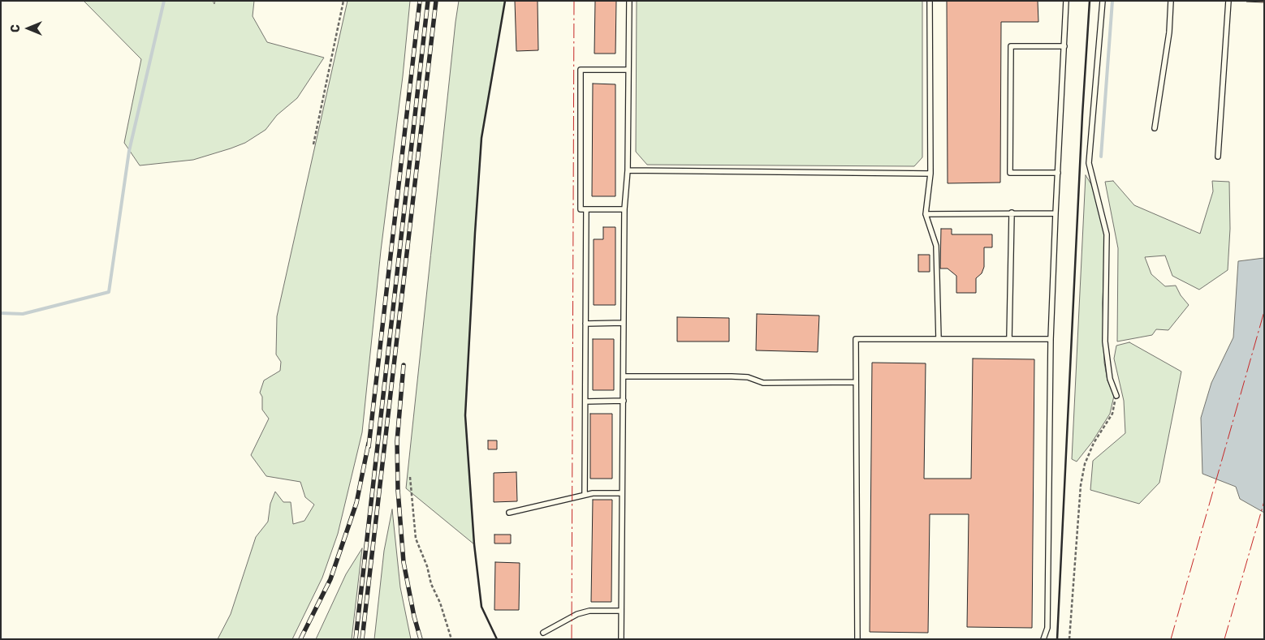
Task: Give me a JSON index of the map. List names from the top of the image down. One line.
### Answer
{"north":"left"}
